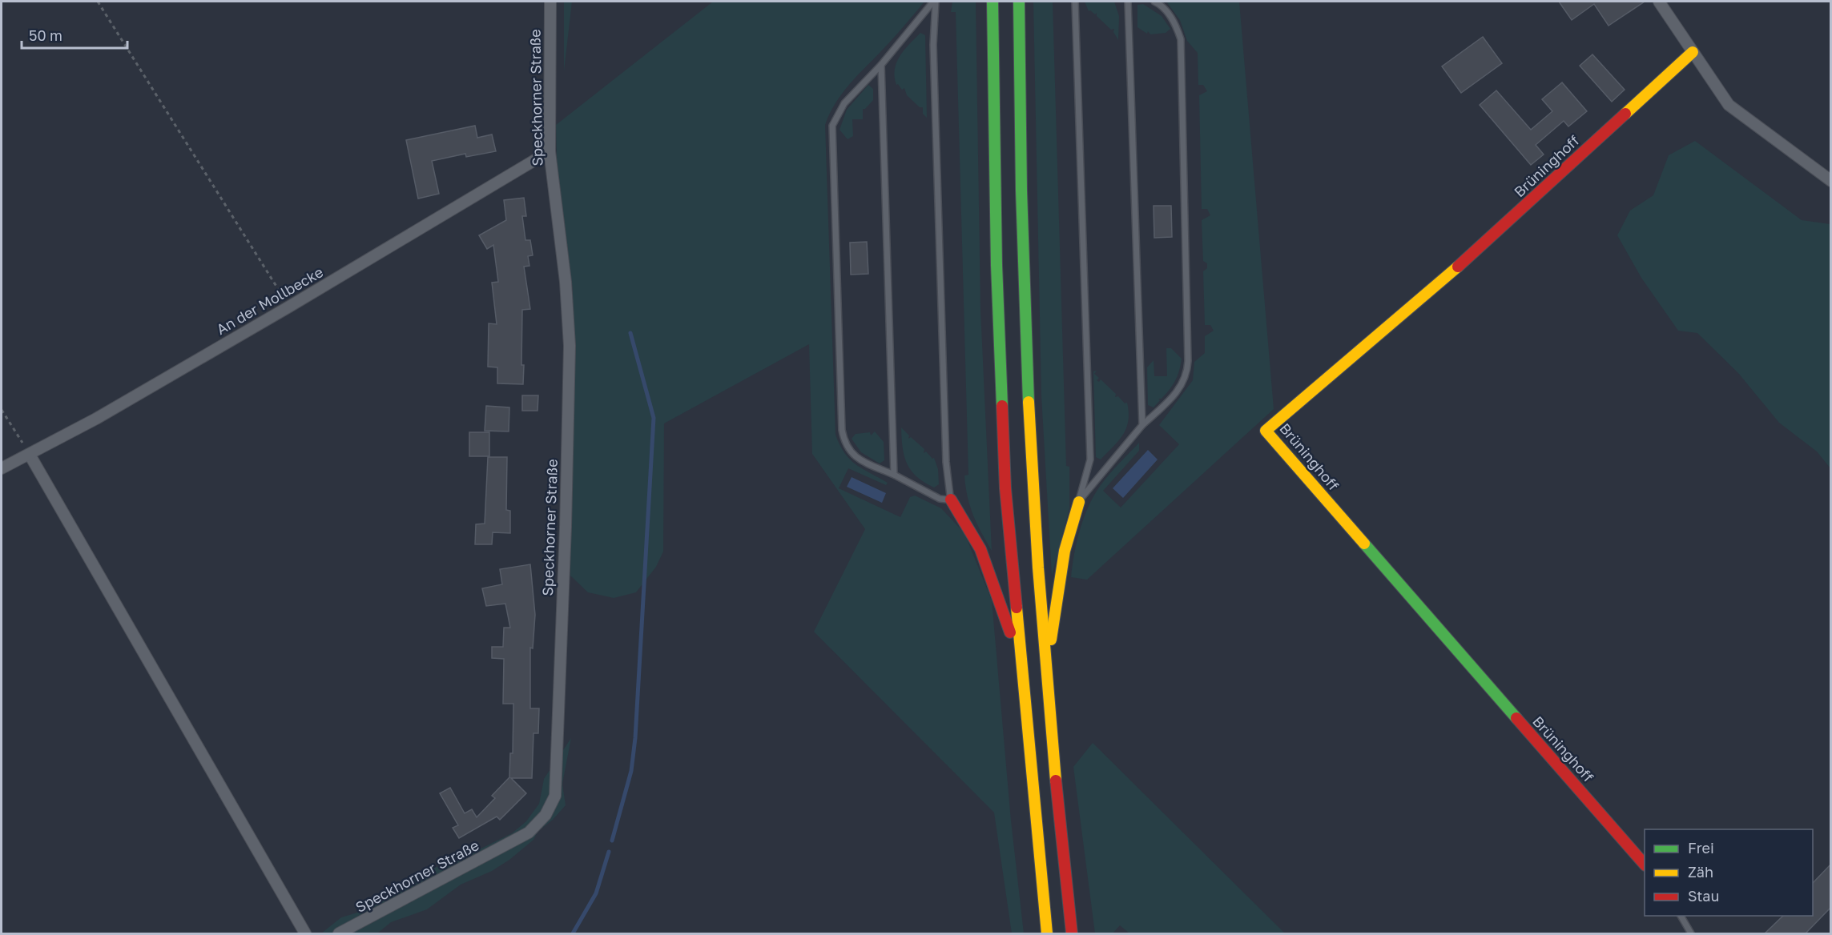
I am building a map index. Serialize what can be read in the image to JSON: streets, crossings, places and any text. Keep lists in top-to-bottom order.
{
  "streets": {
    "main road": ["Brüninghoff"],
    "street": ["Speckhorner Straße", "An der Mollbecke"]
  },
  "crossings": [
    ["Speckhorner Straße", "An der Mollbecke"]
  ],
  "legend": ["Frei", "Zäh", "Stau"],
  "scale_bar": "50 m"
}
